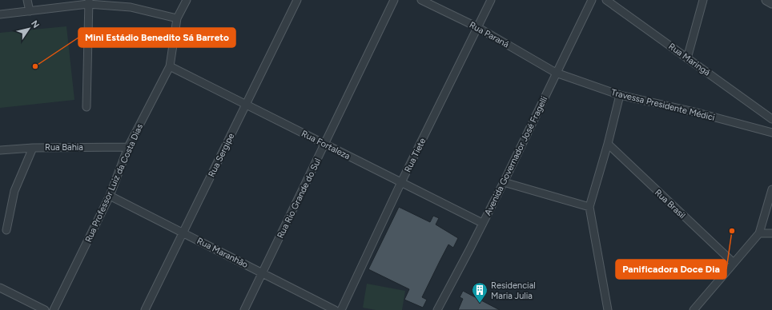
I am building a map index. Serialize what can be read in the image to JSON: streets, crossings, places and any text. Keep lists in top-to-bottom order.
{
  "streets": {
    "street": [
      "Rua Paraná",
      "Rua Maringá",
      "Travessa Presidente Médici",
      "Rua Fortaleza",
      "Rua Bahia",
      "Rua Sergipe",
      "Rua Tiete",
      "Avenida Governador José Fragelli",
      "Rua Professor Luiz da Costa Dias",
      "Rua Rio Grande do Sul",
      "Rua Brasil",
      "Rua Maranhão"
    ]
  },
  "crossings": [
    ["Rua Paraná", "Travessa Presidente Médici"],
    ["Rua Paraná", "Rua Tiete"],
    ["Rua Paraná", "Avenida Governador José Fragelli"],
    ["Travessa Presidente Médici", "Avenida Governador José Fragelli"],
    ["Rua Fortaleza", "Rua Sergipe"],
    ["Rua Fortaleza", "Rua Tiete"],
    ["Rua Fortaleza", "Avenida Governador José Fragelli"],
    ["Rua Fortaleza", "Rua Professor Luiz da Costa Dias"],
    ["Rua Fortaleza", "Rua Rio Grande do Sul"],
    ["Rua Bahia", "Rua Professor Luiz da Costa Dias"],
    ["Rua Sergipe", "Rua Maranhão"],
    ["Rua Professor Luiz da Costa Dias", "Rua Maranhão"],
    ["Rua Rio Grande do Sul", "Rua Maranhão"]
  ],
  "places": {
    "other": ["Mini Estádio Benedito Sá Barreto", "Panificadora Doce Dia"],
    "building": ["Residencial Maria Julia"]
  },
  "north": "top right"
}
